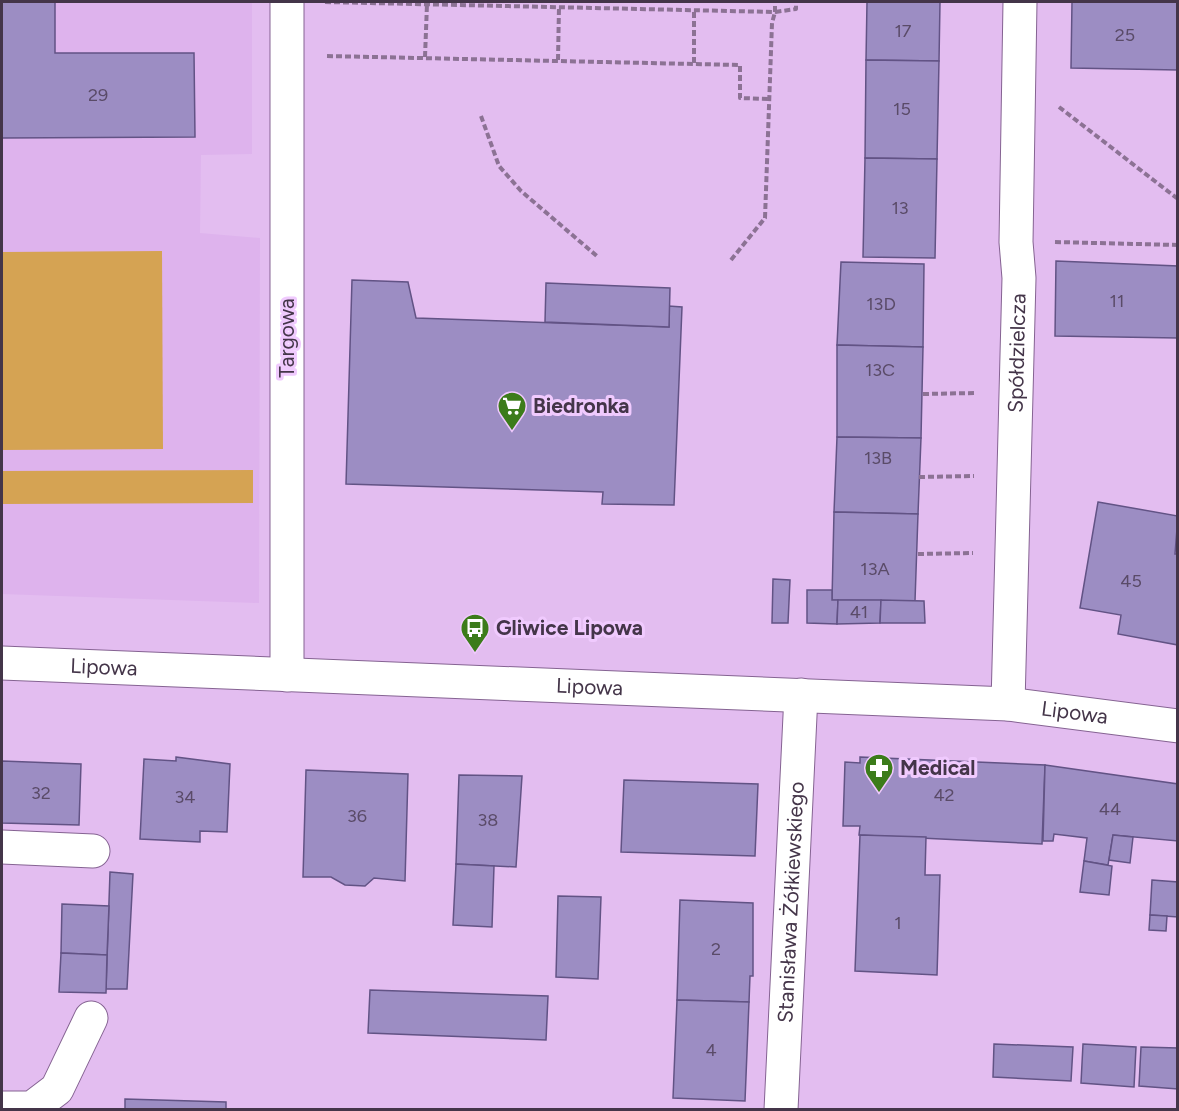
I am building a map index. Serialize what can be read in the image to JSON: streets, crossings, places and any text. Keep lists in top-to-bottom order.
{
  "streets": {
    "street": [
      "Targowa",
      "Spółdzielcza",
      "Lipowa",
      "Stanisława Żółkiewskiego"
    ]
  },
  "crossings": [
    ["Targowa", "Lipowa"],
    ["Spółdzielcza", "Lipowa"],
    ["Lipowa", "Stanisława Żółkiewskiego"]
  ],
  "places": {
    "supermarket": ["Biedronka"],
    "bus stop": ["Gliwice Lipowa"],
    "pharmacy": ["Medical"]
  },
  "house_numbers": [
    "17",
    "25",
    "29",
    "15",
    "13",
    "11",
    "13D",
    "13C",
    "13B",
    "13A",
    "45",
    "41",
    "32",
    "42",
    "34",
    "44",
    "36",
    "38",
    "1",
    "2",
    "4"
  ]
}
